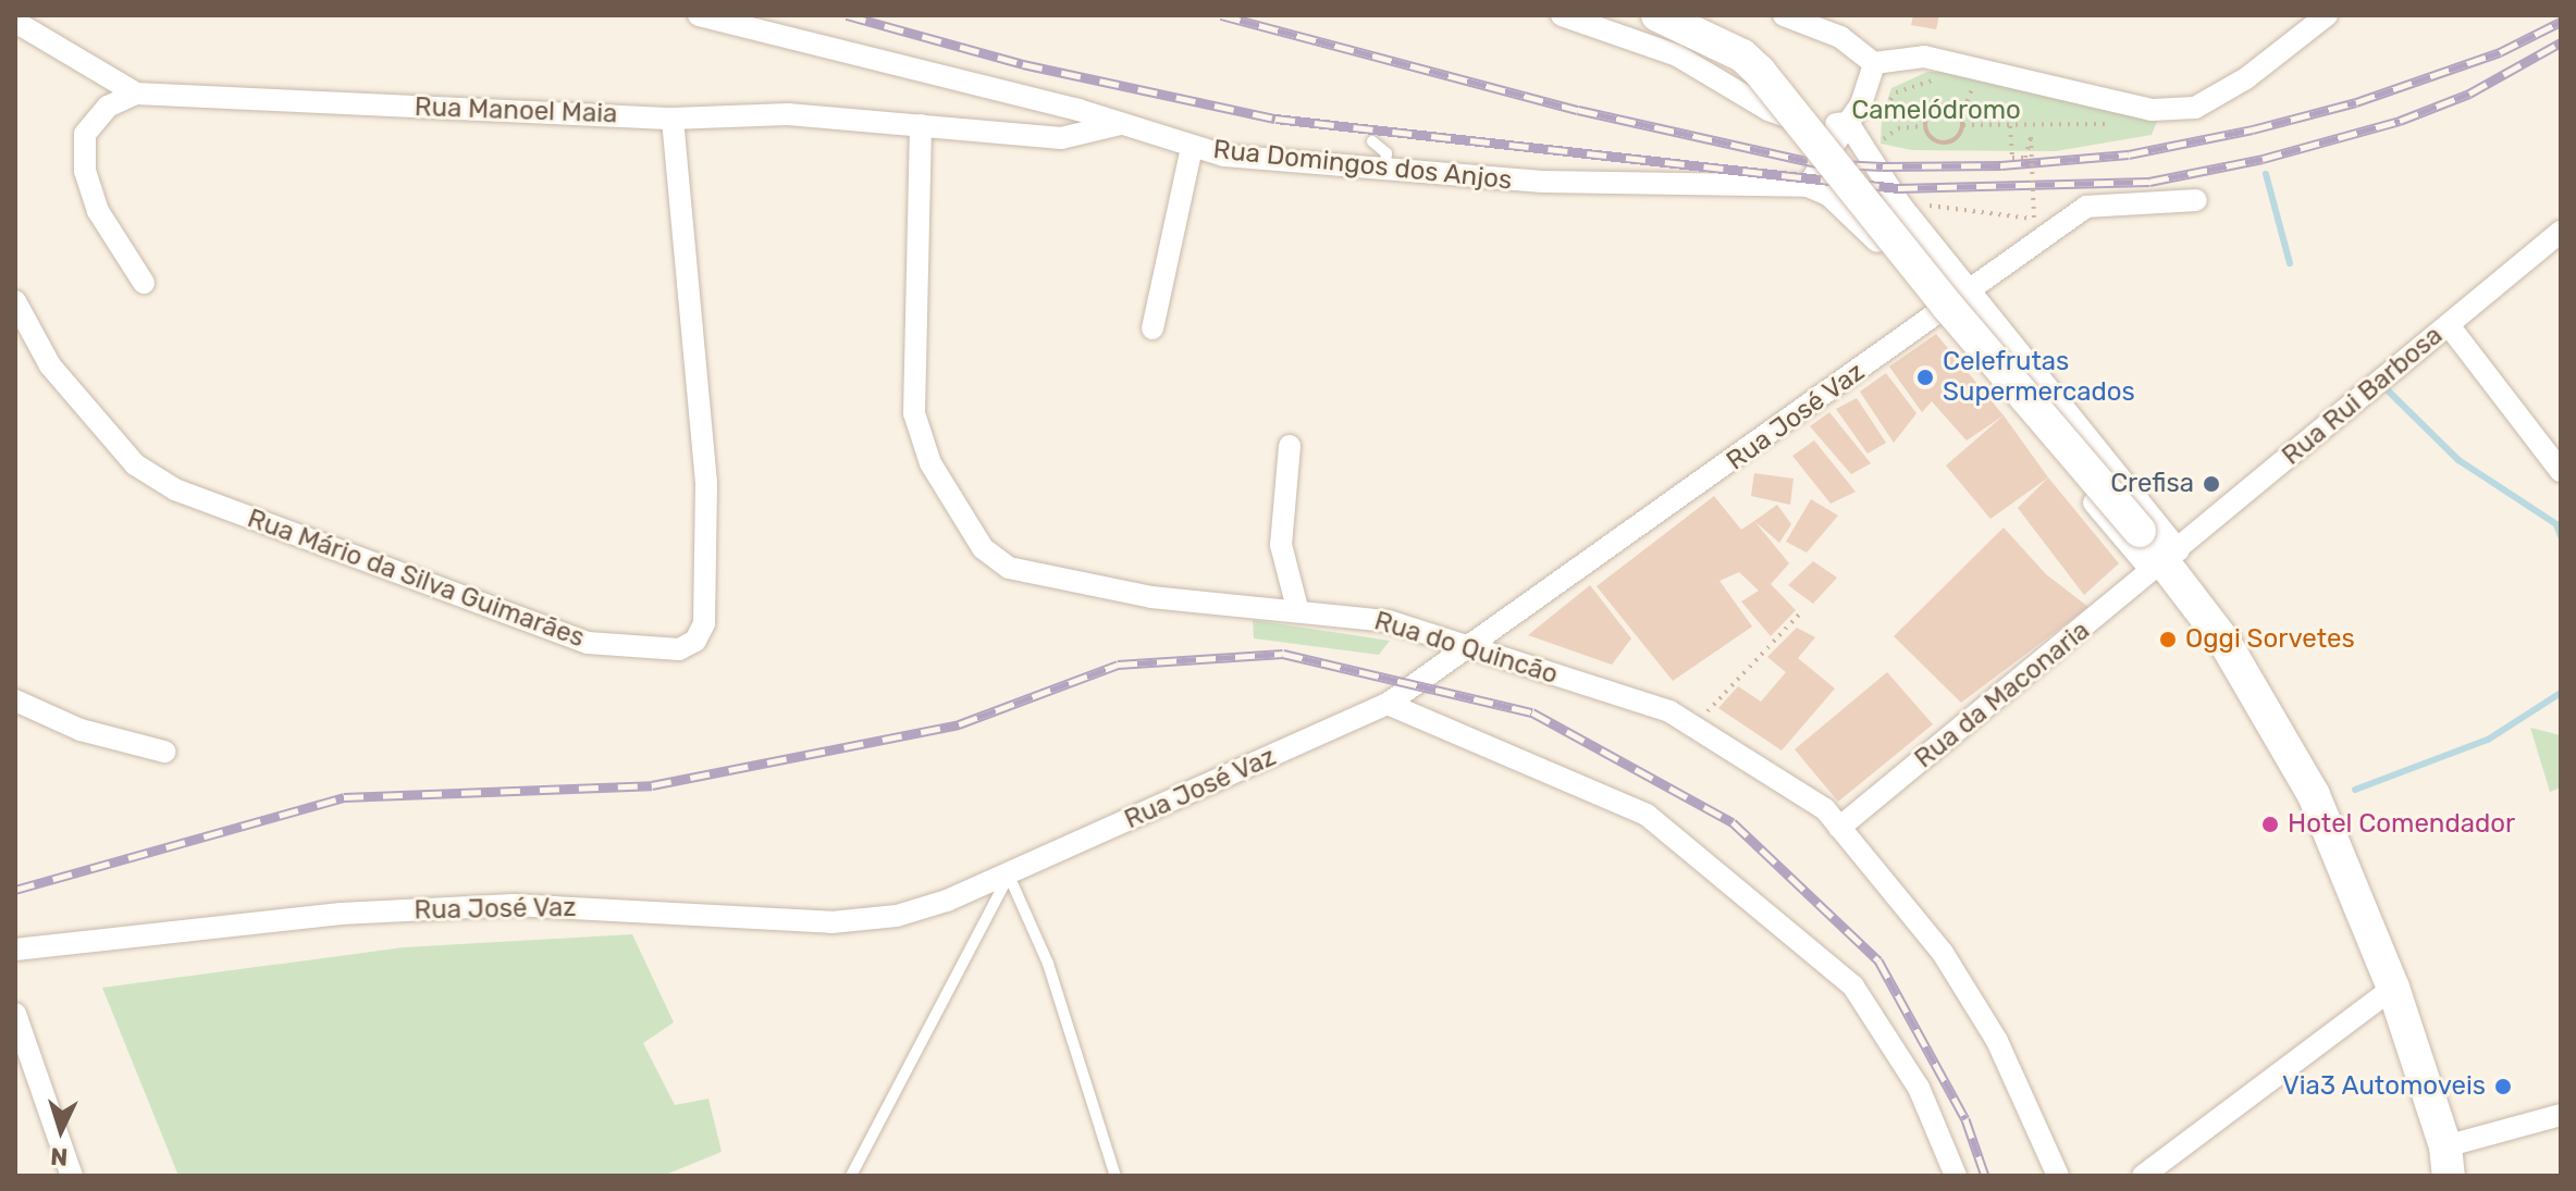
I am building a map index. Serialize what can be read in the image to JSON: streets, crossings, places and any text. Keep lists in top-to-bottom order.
{
  "streets": {
    "street": [
      "Rua Manoel Maia",
      "Rua Domingos dos Anjos",
      "Rua Rui Barbosa",
      "Rua José Vaz",
      "Rua Mário da Silva Guimarães",
      "Rua do Quincão",
      "Rua da Maconaria"
    ]
  },
  "crossings": [
    ["Rua Manoel Maia", "Rua Domingos dos Anjos"],
    ["Rua Manoel Maia", "Rua Mário da Silva Guimarães"],
    ["Rua Manoel Maia", "Rua do Quincão"],
    ["Rua Rui Barbosa", "Rua da Maconaria"],
    ["Rua José Vaz", "Rua do Quincão"],
    ["Rua do Quincão", "Rua da Maconaria"]
  ],
  "parks": ["Camelódromo"],
  "places": [
    "Celefrutas Supermercados",
    "Crefisa",
    "Oggi Sorvetes",
    "Hotel Comendador",
    "Via3 Automoveis"
  ],
  "north": "bottom"
}
